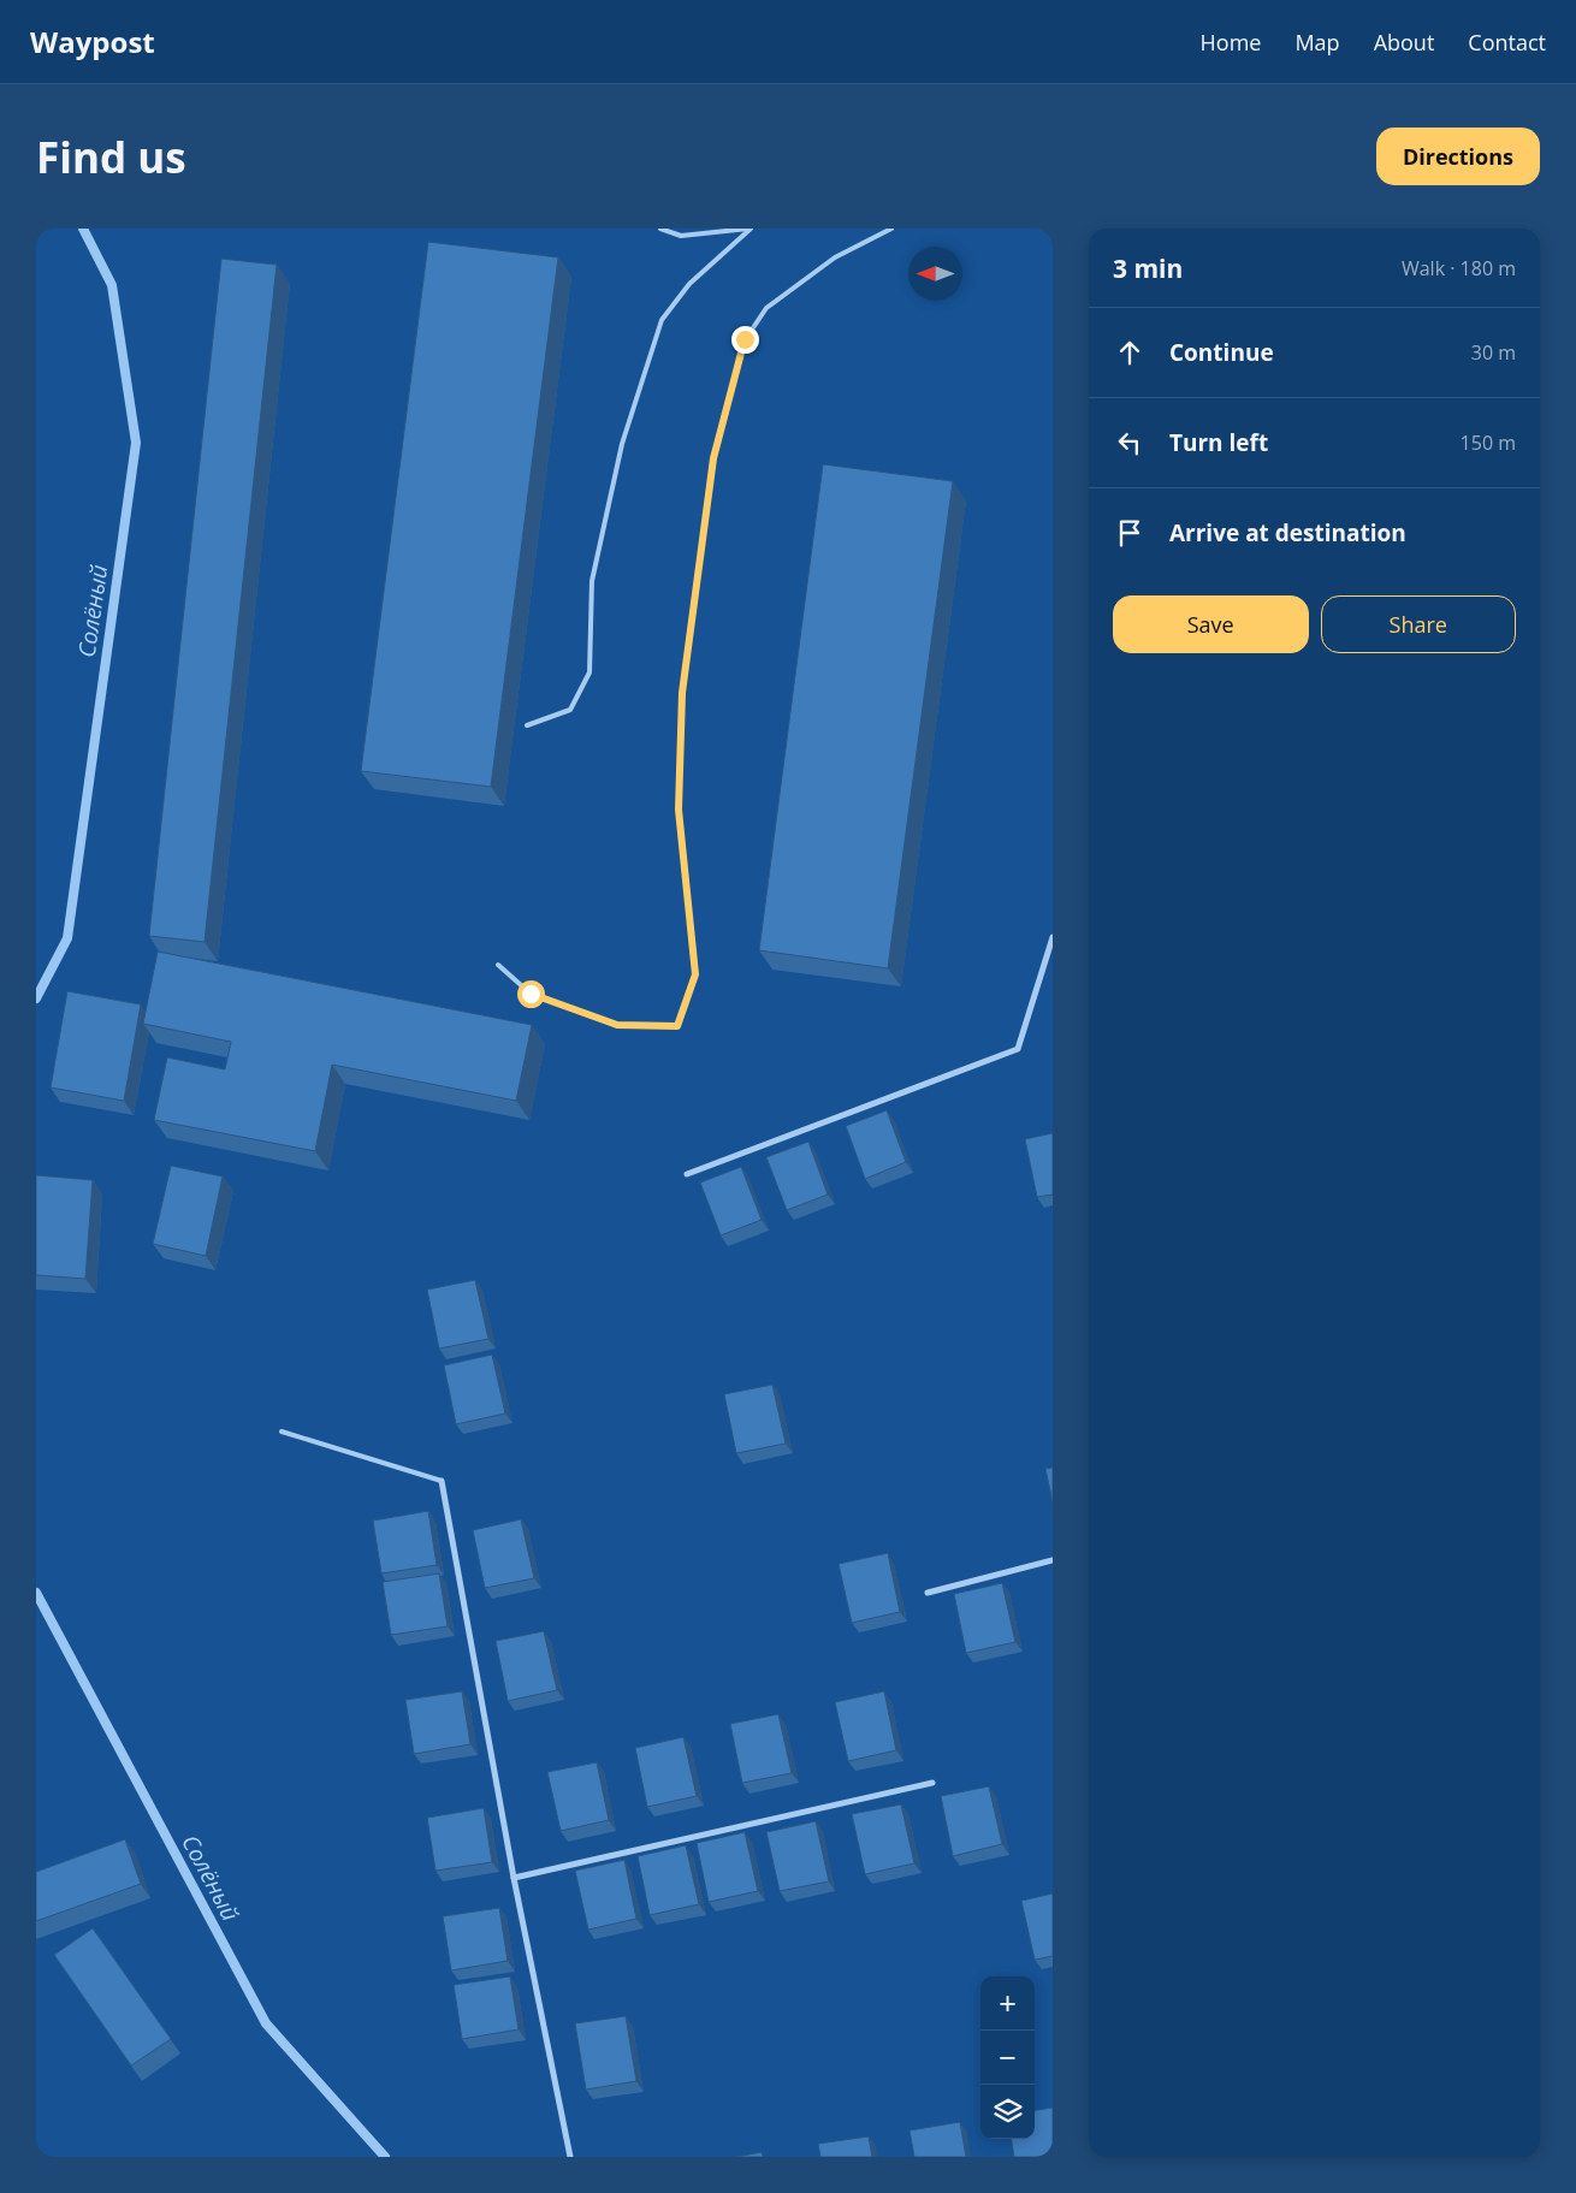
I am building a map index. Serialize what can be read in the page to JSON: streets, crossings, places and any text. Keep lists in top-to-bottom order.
{
  "water": ["Солёный"],
  "north": "left",
  "page": {
    "header": "Waypost",
    "nav": [
      "Home",
      "Map",
      "About",
      "Contact"
    ],
    "buttons": [
      "Directions",
      ["Save", "Share"]
    ],
    "title": "Find us",
    "heading": ["3 min", "Walk · 180 m"],
    "list": [
      ["Continue", "30 m"],
      ["Turn left", "150 m"],
      "Arrive at destination"
    ],
    "map_buttons": ["+", "−"]
  }
}
